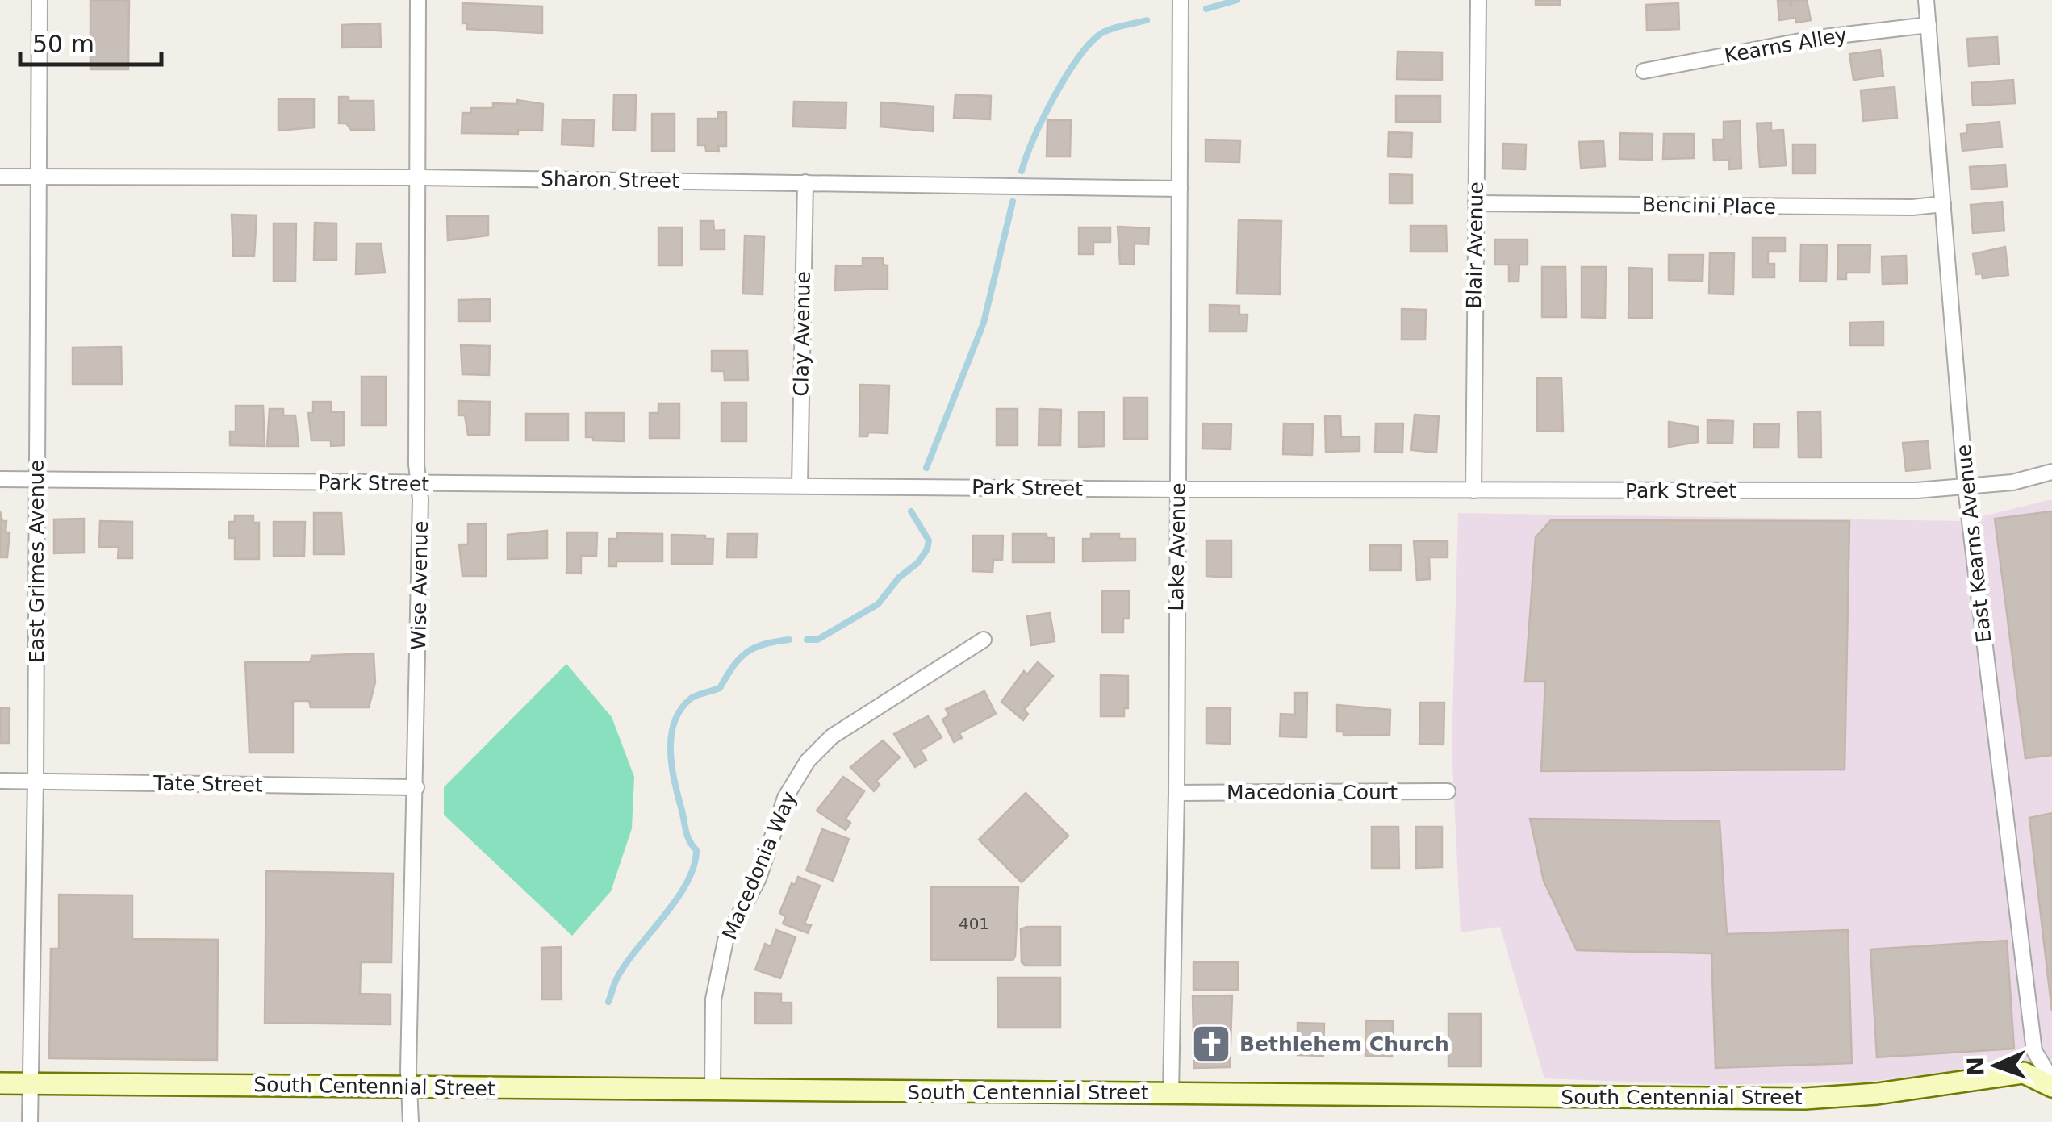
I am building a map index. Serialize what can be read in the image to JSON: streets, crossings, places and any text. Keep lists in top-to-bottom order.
{
  "streets": {
    "street": [
      "Kearns Alley",
      "Sharon Street",
      "Bencini Place",
      "Blair Avenue",
      "Clay Avenue",
      "Park Street",
      "East Kearns Avenue",
      "Lake Avenue",
      "East Grimes Avenue",
      "Wise Avenue",
      "Tate Street",
      "Macedonia Court",
      "Macedonia Way",
      "South Centennial Street"
    ]
  },
  "crossings": [
    ["Kearns Alley", "East Kearns Avenue"],
    ["Sharon Street", "Clay Avenue"],
    ["Sharon Street", "Lake Avenue"],
    ["Sharon Street", "East Grimes Avenue"],
    ["Sharon Street", "Wise Avenue"],
    ["Bencini Place", "Blair Avenue"],
    ["Bencini Place", "East Kearns Avenue"],
    ["Blair Avenue", "Park Street"],
    ["Clay Avenue", "Park Street"],
    ["Park Street", "East Kearns Avenue"],
    ["Park Street", "Lake Avenue"],
    ["Park Street", "East Grimes Avenue"],
    ["Park Street", "Wise Avenue"],
    ["East Kearns Avenue", "South Centennial Street"],
    ["Lake Avenue", "Macedonia Court"],
    ["Lake Avenue", "South Centennial Street"],
    ["East Grimes Avenue", "Tate Street"],
    ["East Grimes Avenue", "South Centennial Street"],
    ["Wise Avenue", "Tate Street"],
    ["Wise Avenue", "South Centennial Street"],
    ["Macedonia Way", "South Centennial Street"]
  ],
  "places": {
    "church": ["Bethlehem Church"]
  },
  "house_numbers": ["401"],
  "scale_bar": "50 m",
  "north": "left"
}
